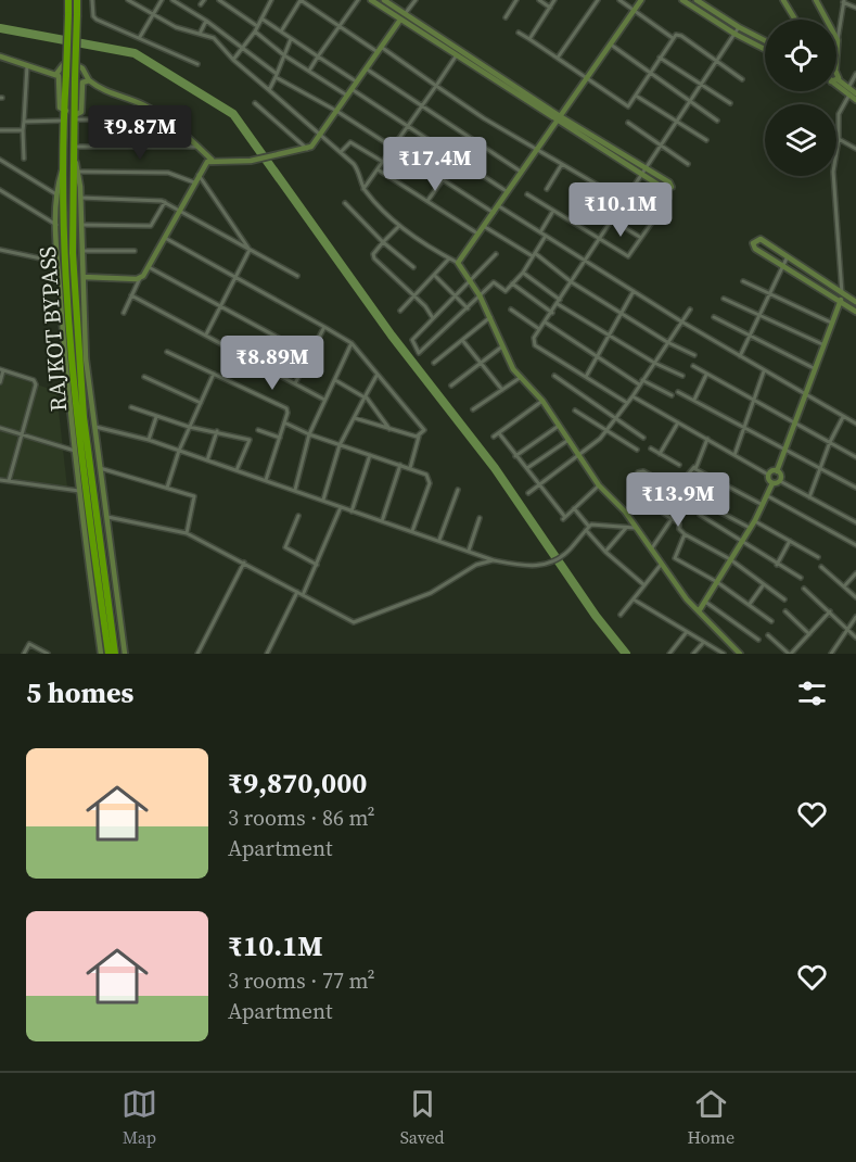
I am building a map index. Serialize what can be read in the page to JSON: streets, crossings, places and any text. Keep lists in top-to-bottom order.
{
  "streets": {
    "highway": ["RAJKOT BYPASS"]
  },
  "page": {
    "price": [
      "₹9.87M",
      "₹17.4M",
      "₹10.1M",
      "₹8.89M",
      "₹13.9M"
    ],
    "heading": "5 homes",
    "list": [
      {
        "name": "₹9,870,000",
        "note": "3 rooms · 86 m² · Apartment"
      },
      {
        "name": "₹10.1M",
        "note": "3 rooms · 77 m² · Apartment"
      }
    ],
    "tabs": ["Map", "Saved", "Home"]
  }
}
